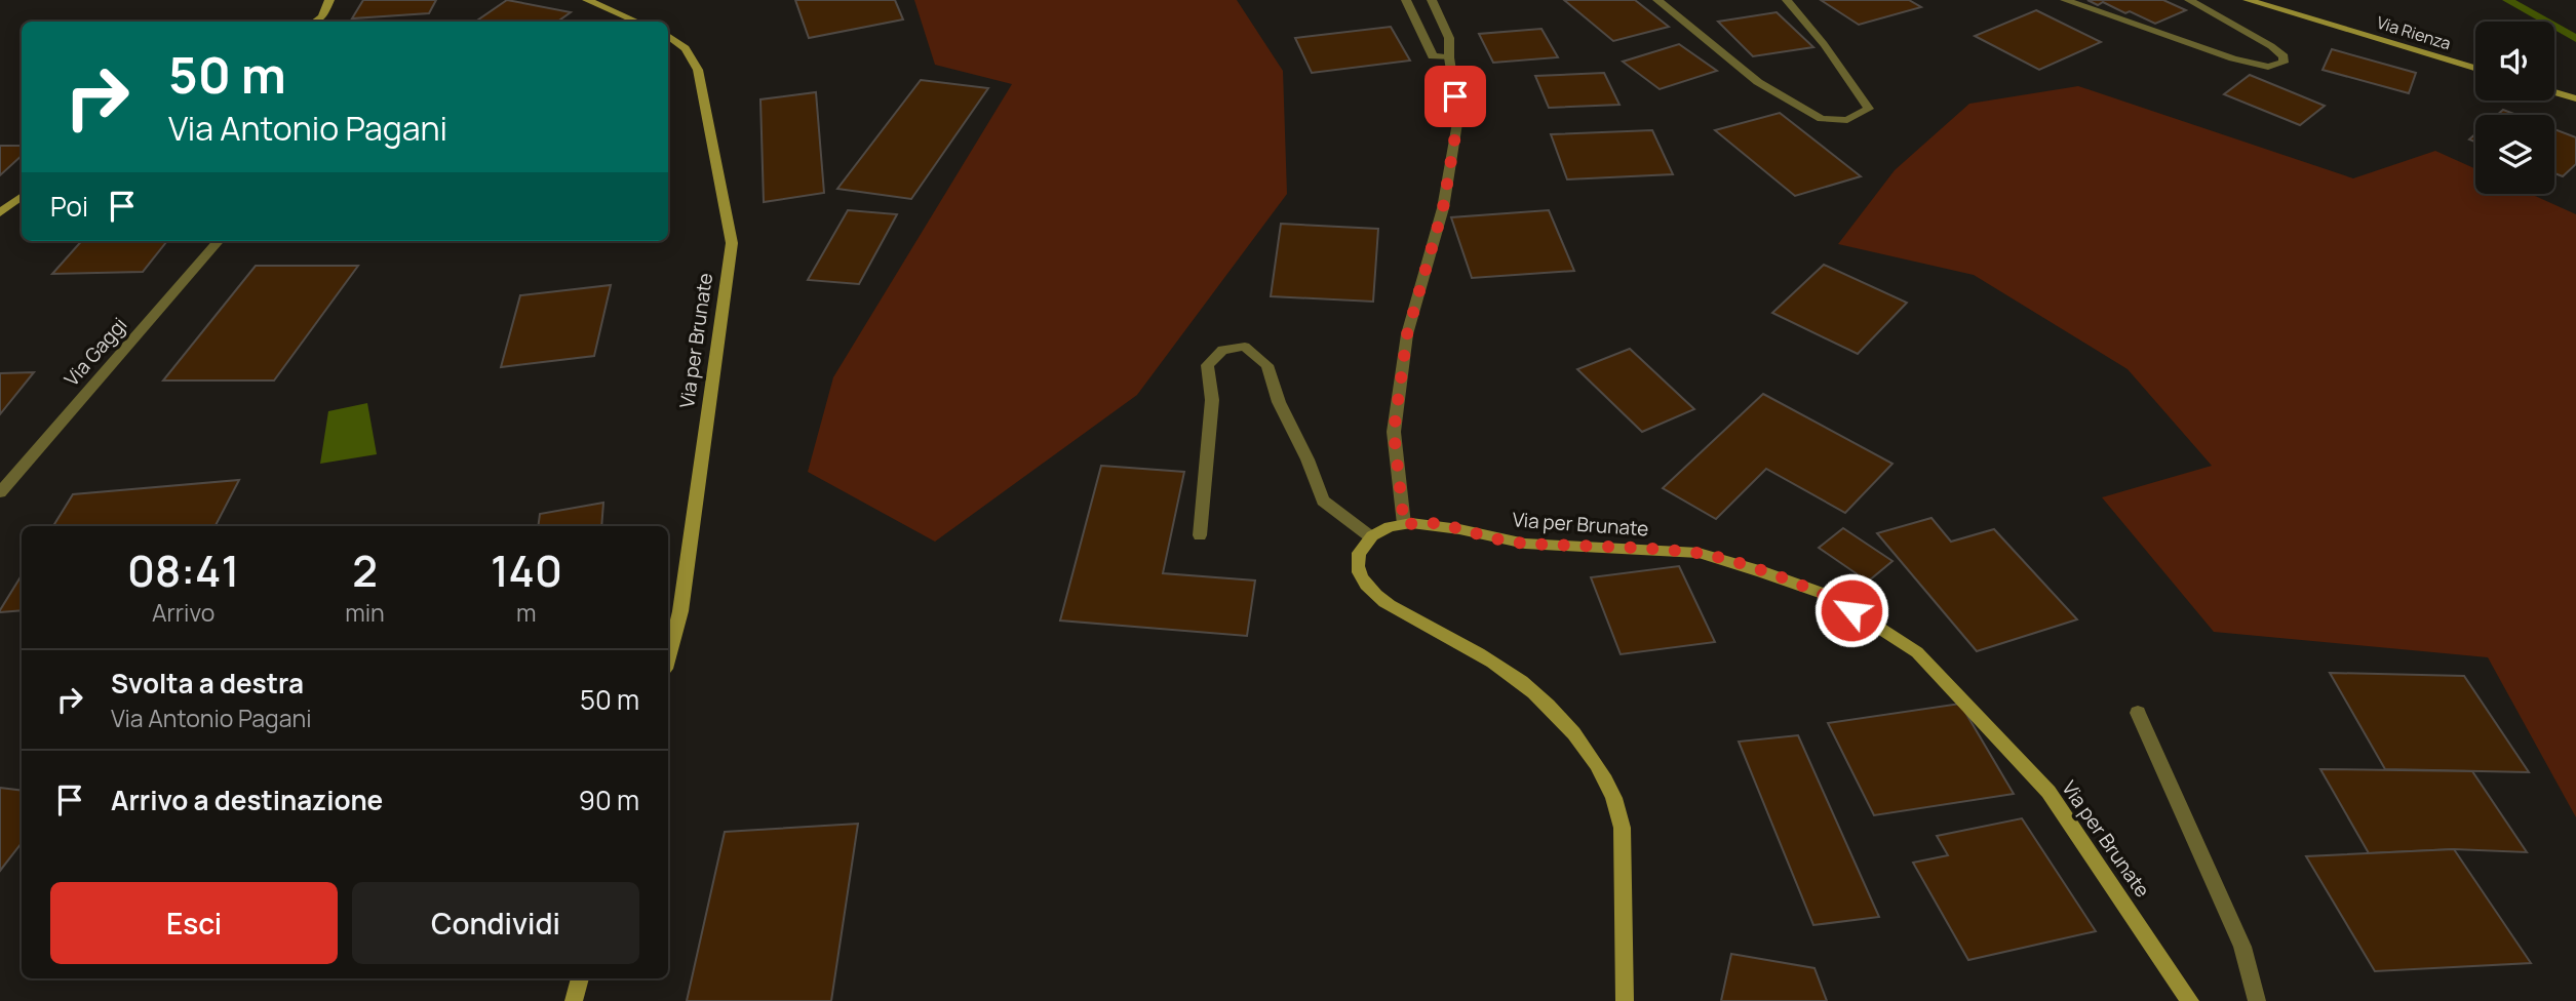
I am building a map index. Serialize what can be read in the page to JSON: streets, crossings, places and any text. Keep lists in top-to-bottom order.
{
  "streets": {
    "street": ["Via Rienza", "Via per Brunate", "Via Gaggi"]
  },
  "page": {
    "turn": ["50 m", "Via Antonio Pagani"],
    "then": "Poi",
    "eta": [
      "08:41",
      "Arrivo",
      "2",
      "min",
      "140",
      "m"
    ],
    "list": [
      {
        "name": "Svolta a destra",
        "note": "Via Antonio Pagani",
        "value": "50 m"
      },
      {
        "name": "Arrivo a destinazione",
        "value": "90 m"
      }
    ],
    "buttons": ["Esci", "Condividi"]
  }
}
